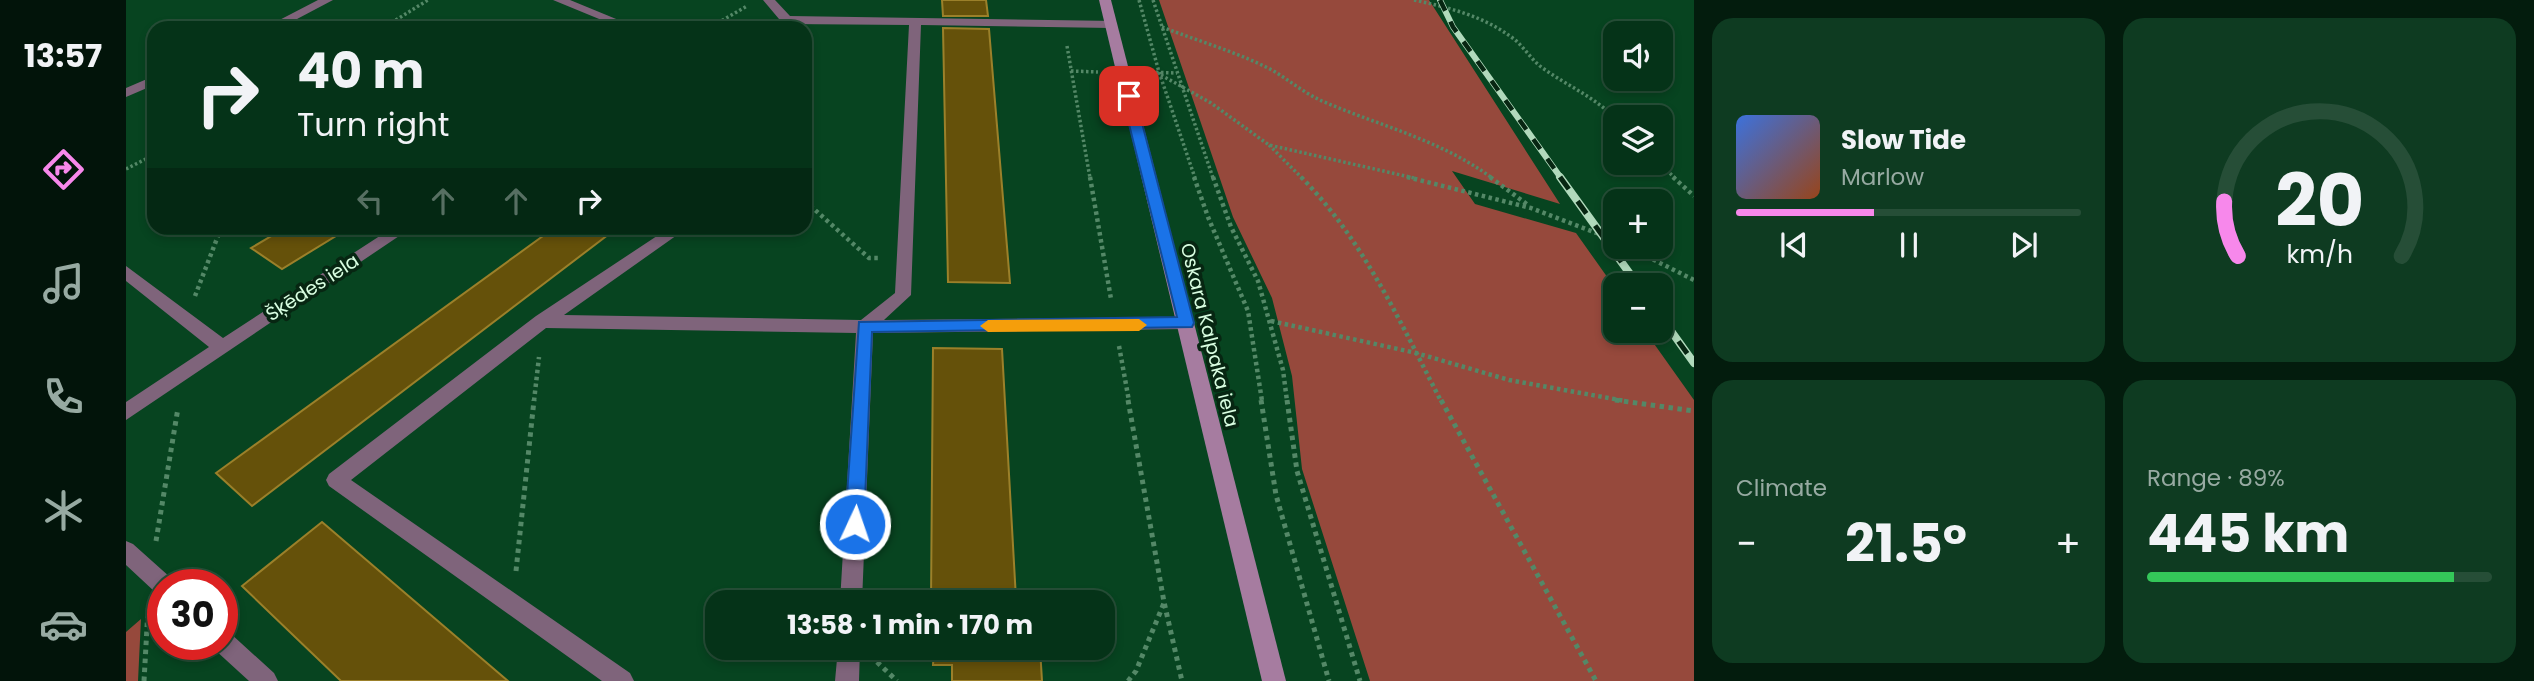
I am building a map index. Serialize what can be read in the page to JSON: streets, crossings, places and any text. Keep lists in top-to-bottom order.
{
  "streets": {
    "main road": ["Oskara Kalpaka iela"],
    "street": ["Šķēdes iela"]
  },
  "page": {
    "tabs": "13:57",
    "map_buttons": ["+", "−"],
    "turn": ["40 m", "Turn right"],
    "song": ["Slow Tide", "Marlow"],
    "tile": [
      "Climate",
      ["Range · 89%", "445 km"]
    ],
    "heat": ["−", "21.5°", "+"],
    "limit": "30",
    "trip": "13:58 · 1 min · 170 m",
    "gauge": ["20", "km/h"]
  }
}
